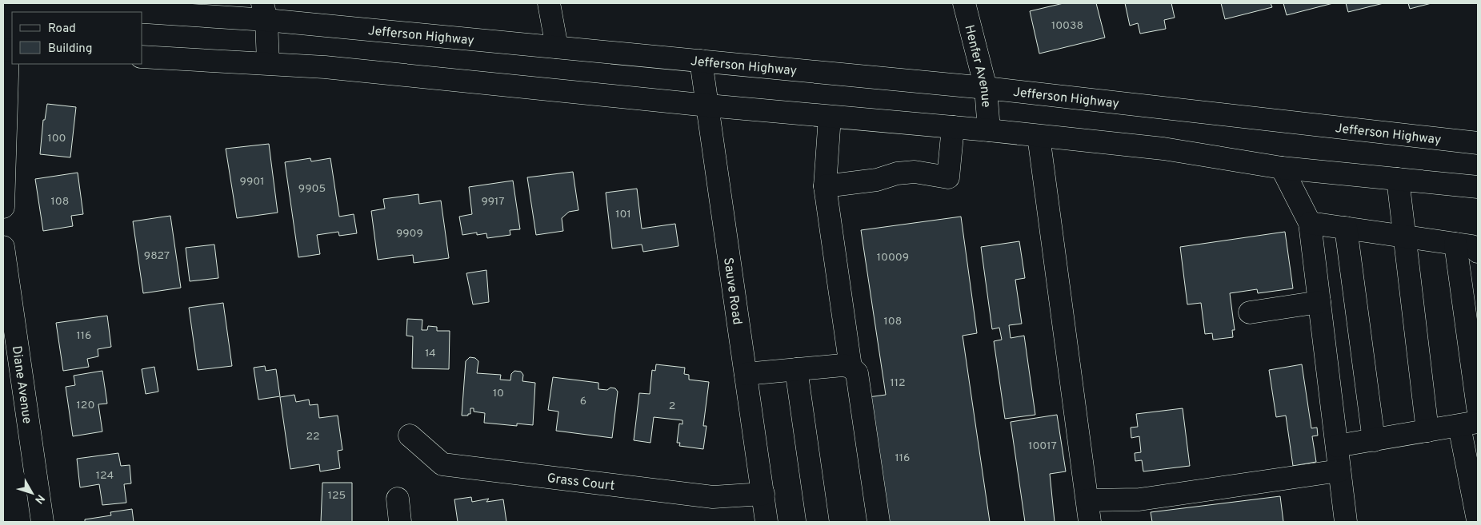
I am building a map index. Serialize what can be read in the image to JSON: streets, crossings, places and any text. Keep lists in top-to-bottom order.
{
  "streets": {
    "main road": [
      "Jefferson Highway",
      "Henfer Avenue",
      "Sauve Road",
      "Diane Avenue",
      "Grass Court"
    ]
  },
  "crossings": [
    ["Jefferson Highway", "Henfer Avenue"],
    ["Jefferson Highway", "Sauve Road"],
    ["Sauve Road", "Grass Court"]
  ],
  "house_numbers": [
    "10038",
    "100",
    "9901",
    "9905",
    "108",
    "9917",
    "101",
    "9909",
    "9827",
    "10009",
    "108",
    "116",
    "14",
    "112",
    "10",
    "6",
    "120",
    "2",
    "22",
    "10017",
    "116",
    "124",
    "125"
  ],
  "legend": ["Road", "Building"],
  "north": "bottom right"
}
